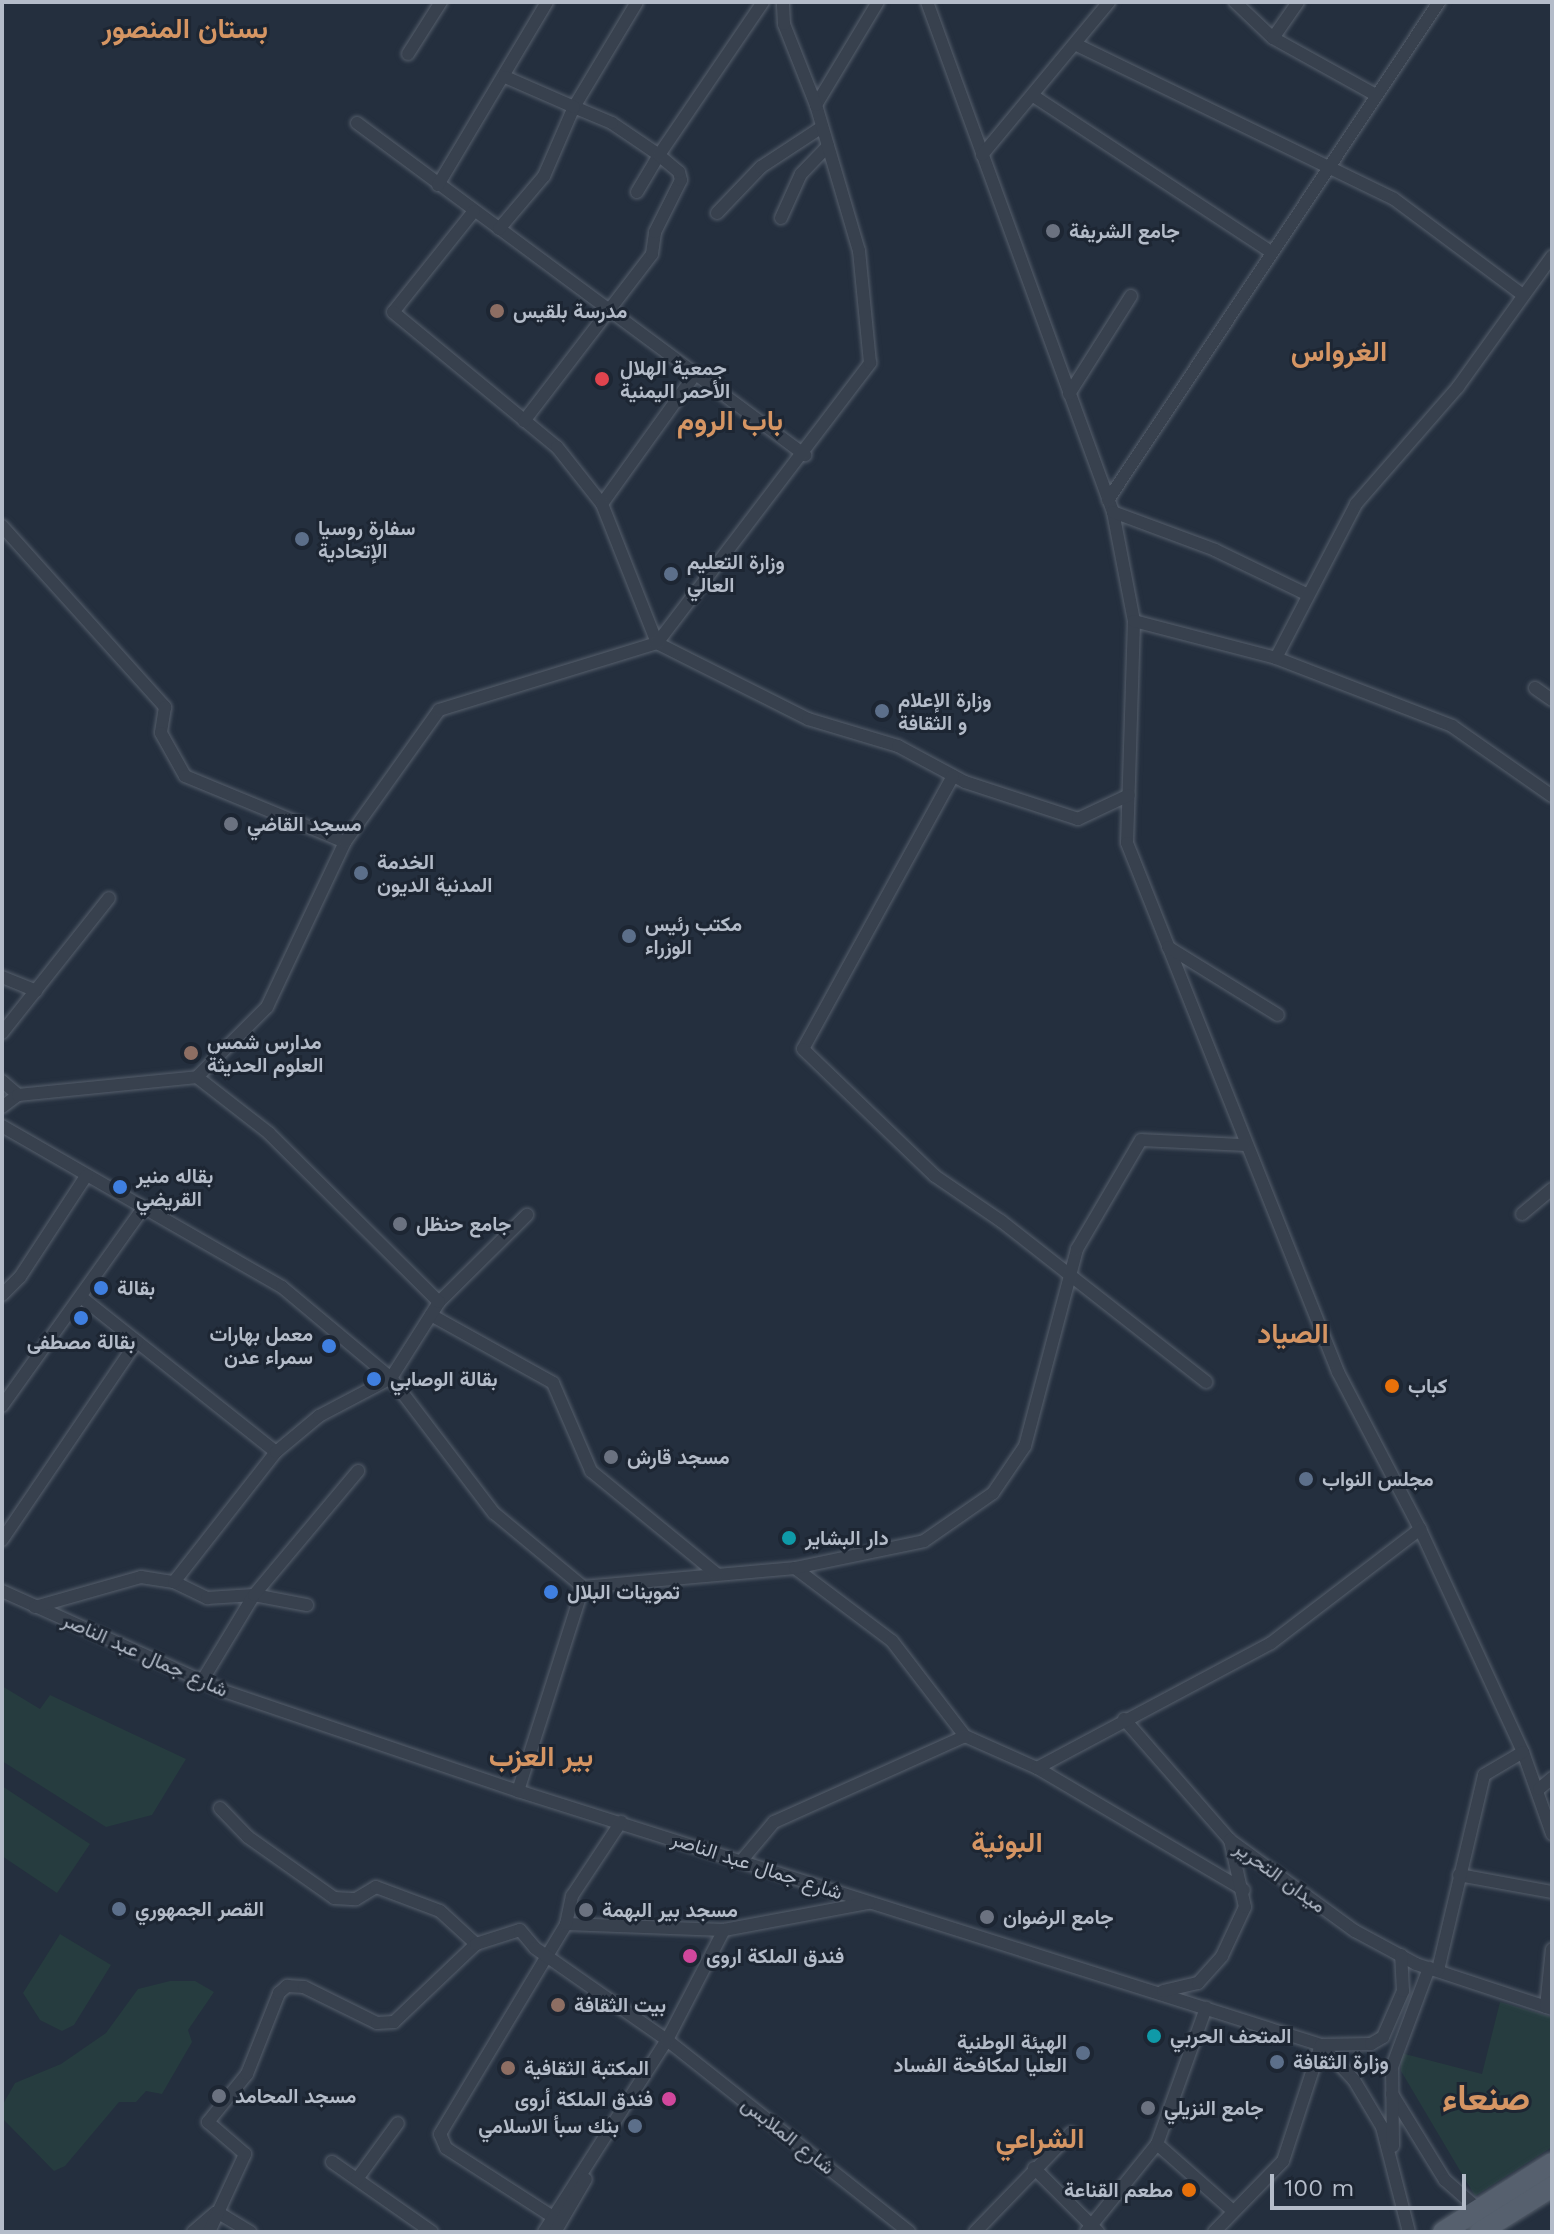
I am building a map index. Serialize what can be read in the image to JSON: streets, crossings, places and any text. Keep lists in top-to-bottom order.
{
  "streets": {
    "street": ["شارع جمال عبد الناصر", "ميدان التحرير", "شارع الملابس"]
  },
  "districts": [
    "بستان المنصور",
    "الغرواس",
    "باب الروم",
    "الصياد",
    "بير العزب",
    "البونية",
    "صنعاء",
    "الشراعي"
  ],
  "places": [
    "جامع الشريفة",
    "مدرسة بلقيس",
    "جمعية الهلال الأحمر اليمنية",
    "سفارة روسيا الإتحادية",
    "وزارة التعليم العالي",
    "وزارة الإعلام و الثقافة",
    "مسجد القاضي",
    "الخدمة المدنية الديون",
    "مكتب رئيس الوزراء",
    "مدارس شمس العلوم الحديثة",
    "بقاله منير القريضي",
    "جامع حنظل",
    "بقالة",
    "بقالة مصطفى",
    "معمل بهارات سمراء عدن",
    "بقالة الوصابي",
    "كباب",
    "مسجد قارش",
    "مجلس النواب",
    "دار البشاير",
    "تموينات البلال",
    "القصر الجمهوري",
    "مسجد بير البهمة",
    "جامع الرضوان",
    "فندق الملكة اروى",
    "بيت الثقافة",
    "المتحف الحربي",
    "الهيئة الوطنية العليا لمكافحة الفساد",
    "وزارة الثقافة",
    "المكتبة الثقافية",
    "مسجد المحامد",
    "فندق الملكة أروى",
    "جامع النزيلي",
    "بنك سبأ الاسلامي",
    "مطعم القناعة"
  ],
  "scale_bar": "100 m"
}
